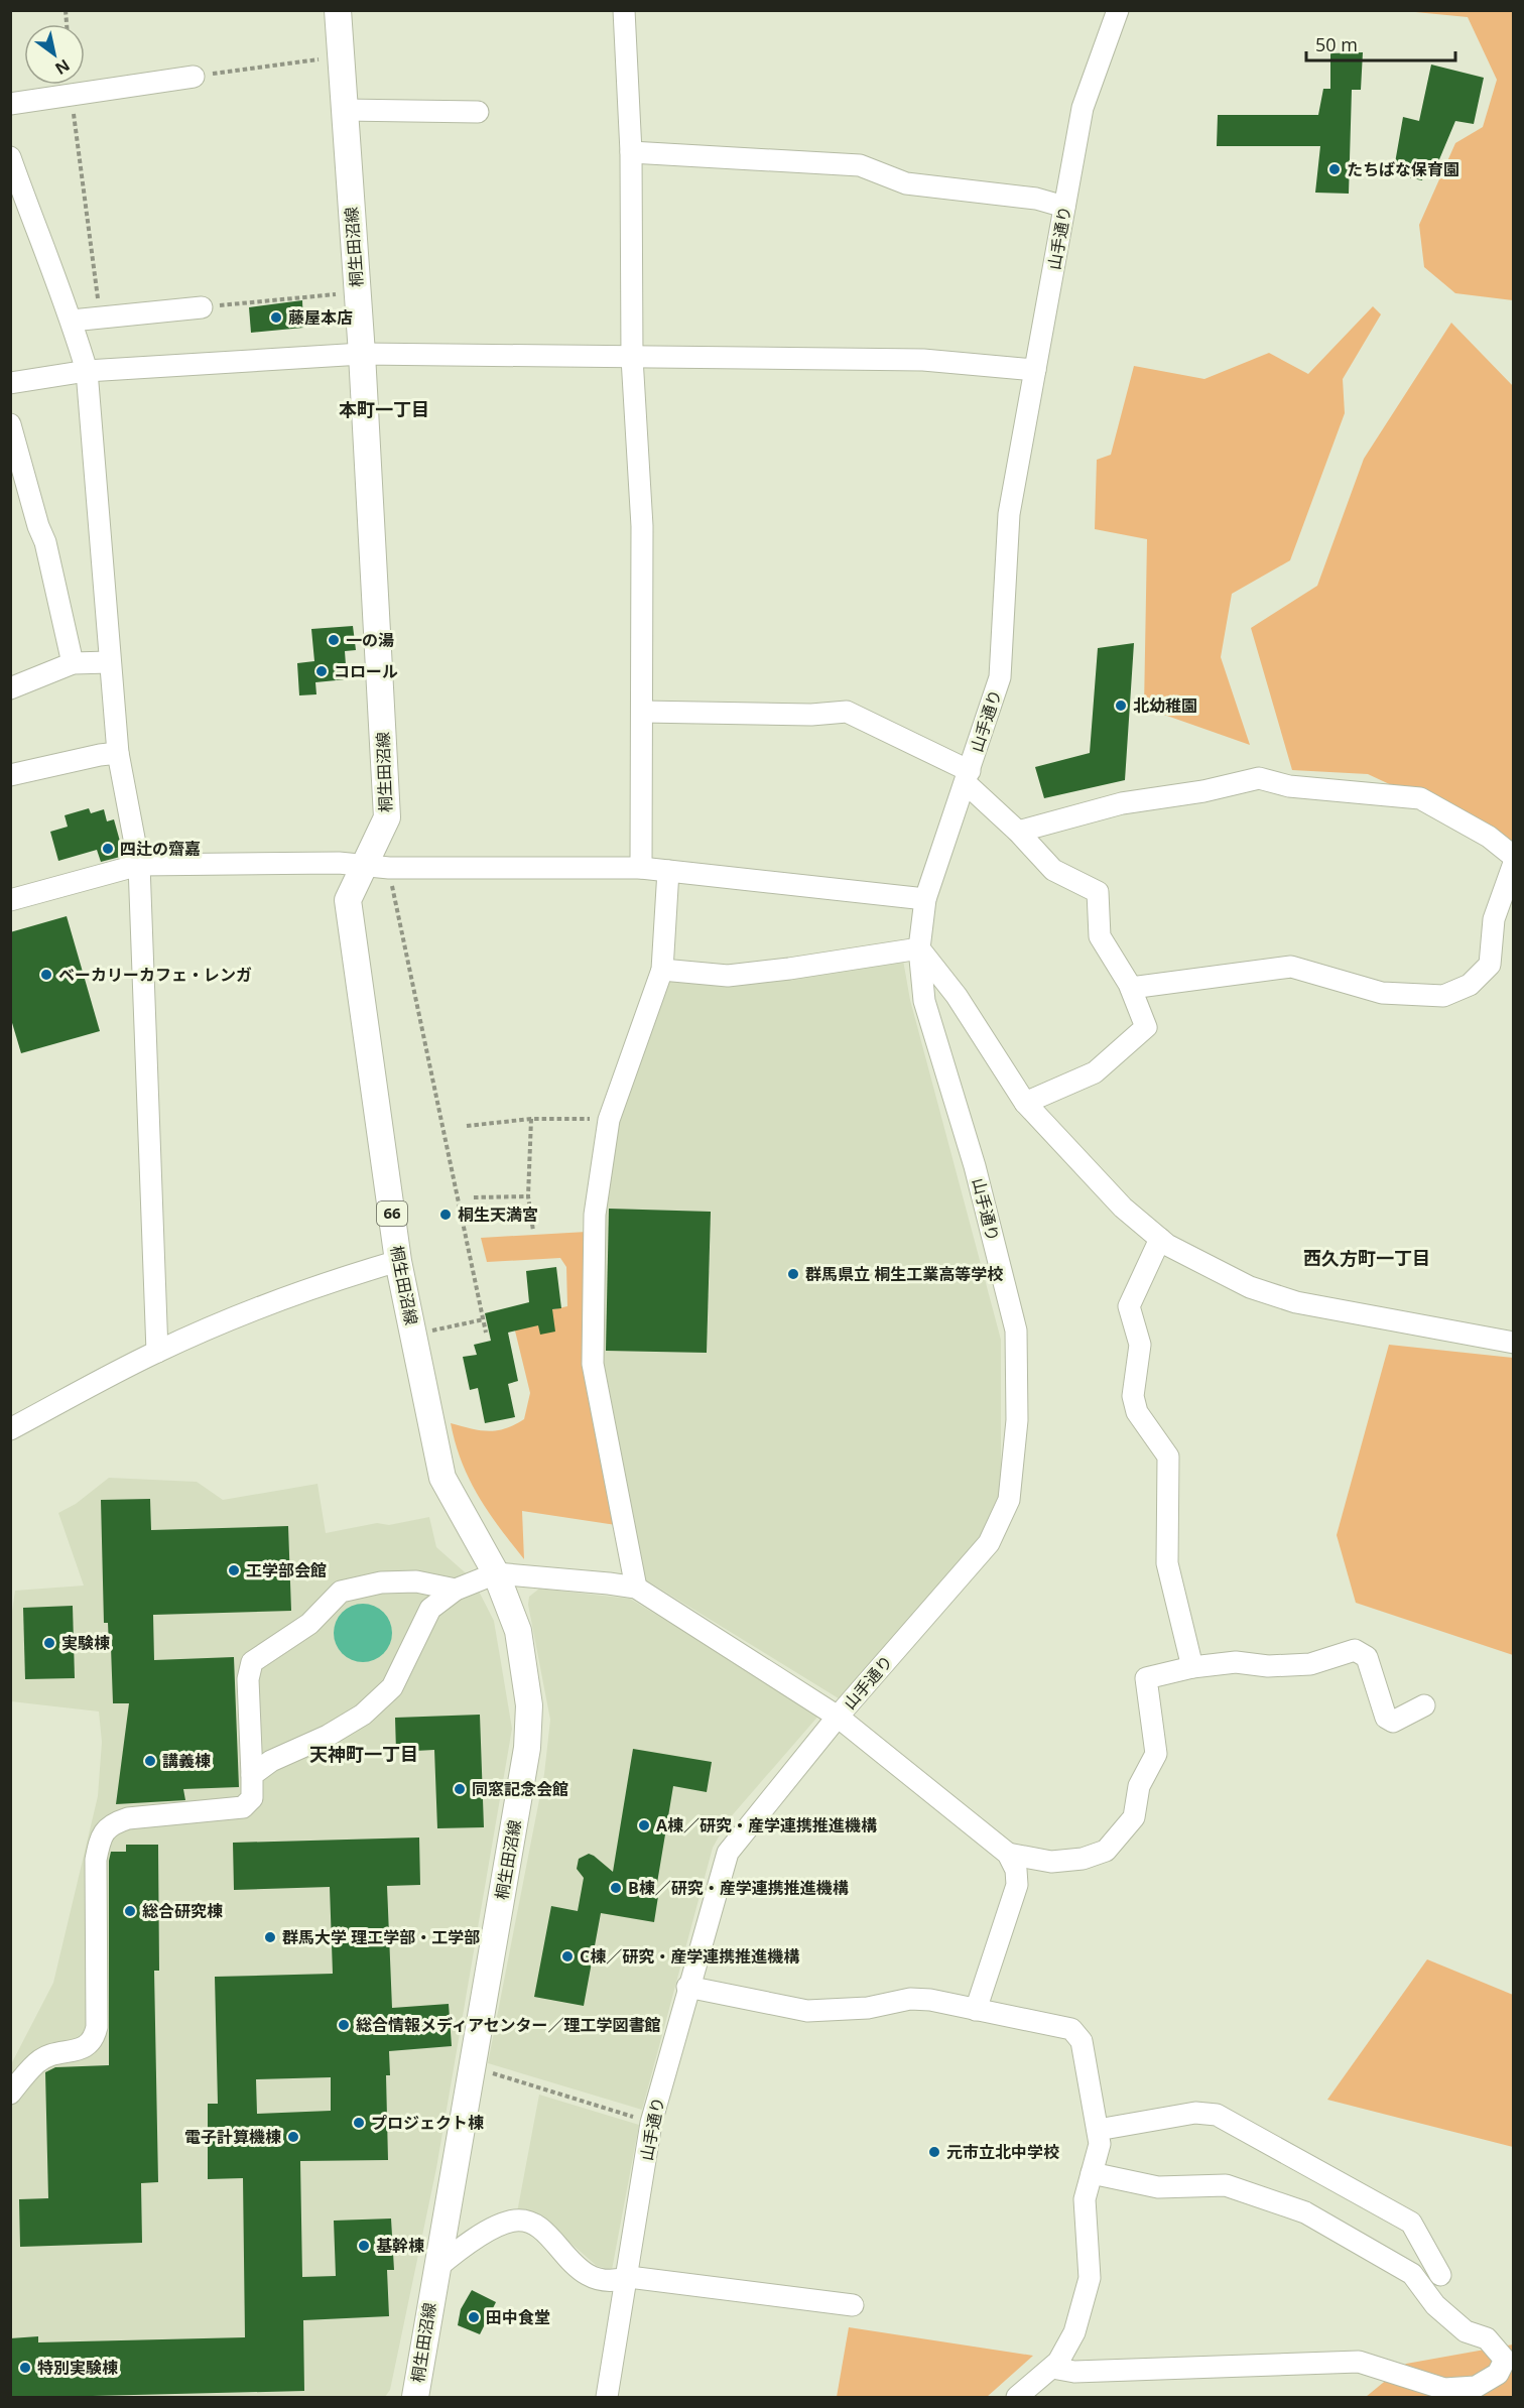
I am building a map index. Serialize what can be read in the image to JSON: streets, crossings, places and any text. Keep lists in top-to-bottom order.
{
  "streets": {
    "main road": ["桐生田沼線", "66"],
    "street": ["山手通り"]
  },
  "districts": ["本町一丁目", "西久方町一丁目", "天神町一丁目"],
  "places": [
    "たちばな保育園",
    "藤屋本店",
    "一の湯",
    "コロール",
    "北幼稚園",
    "四辻の齋嘉",
    "ベーカリーカフェ・レンガ",
    "桐生天満宮",
    "群馬県立 桐生工業高等学校",
    "工学部会館",
    "実験棟",
    "講義棟",
    "同窓記念会館",
    "A棟／研究・産学連携推進機構",
    "B棟／研究・産学連携推進機構",
    "総合研究棟",
    "群馬大学 理工学部・工学部",
    "C棟／研究・産学連携推進機構",
    "総合情報メディアセンター／理工学図書館",
    "プロジェクト棟",
    "電子計算機棟",
    "元市立北中学校",
    "基幹棟",
    "田中食堂",
    "特別実験棟"
  ],
  "scale_bar": "50 m",
  "north": "bottom right"
}
